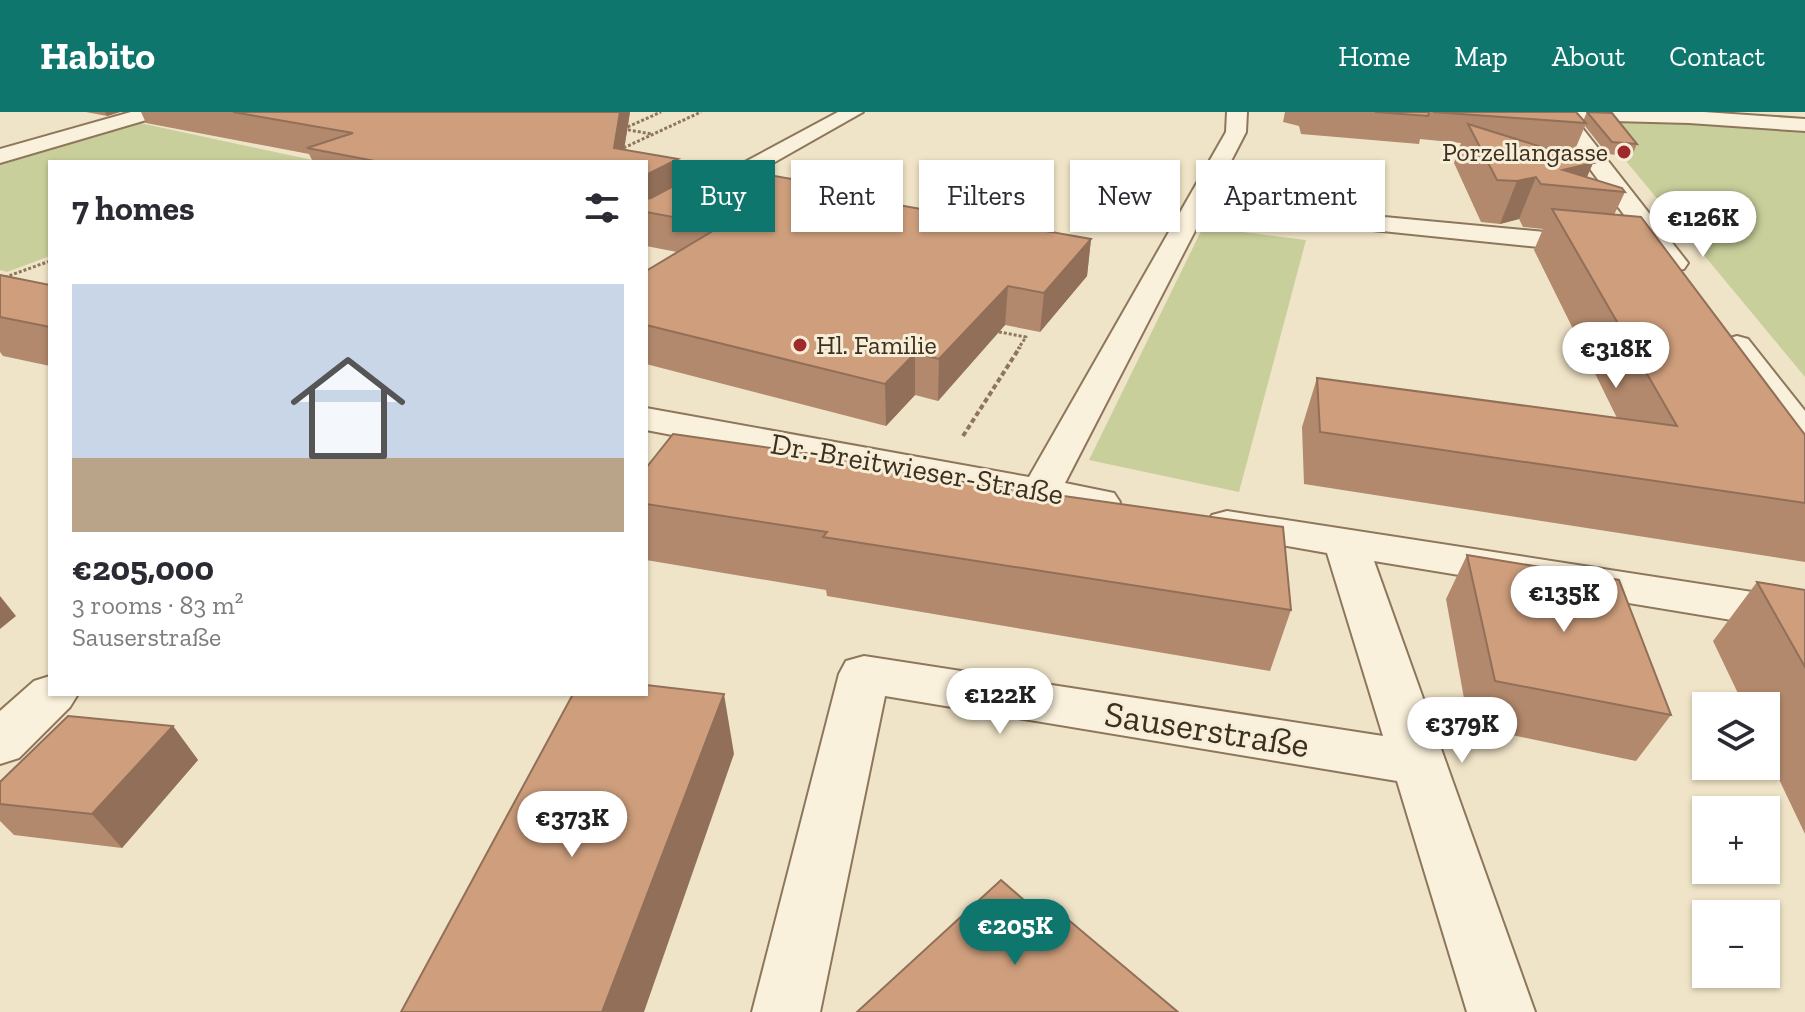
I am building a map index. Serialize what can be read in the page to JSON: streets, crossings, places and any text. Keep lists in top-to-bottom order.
{
  "streets": {
    "street": ["Dr.-Breitwieser-Straße", "Sauserstraße"]
  },
  "places": ["Porzellangasse", "Hl. Familie"],
  "page": {
    "header": "Habito",
    "nav": [
      "Home",
      "Map",
      "About",
      "Contact"
    ],
    "chip": [
      "Buy",
      "Rent",
      "Filters",
      "New",
      "Apartment"
    ],
    "heading": "7 homes",
    "price": [
      "€126K",
      "€318K",
      "€135K",
      "€122K",
      "€379K",
      "€373K",
      "€205K"
    ],
    "list": [
      {
        "name": "€205,000",
        "note": "3 rooms · 83 m² · Sauserstraße"
      }
    ],
    "map_buttons": ["+", "−"]
  }
}
